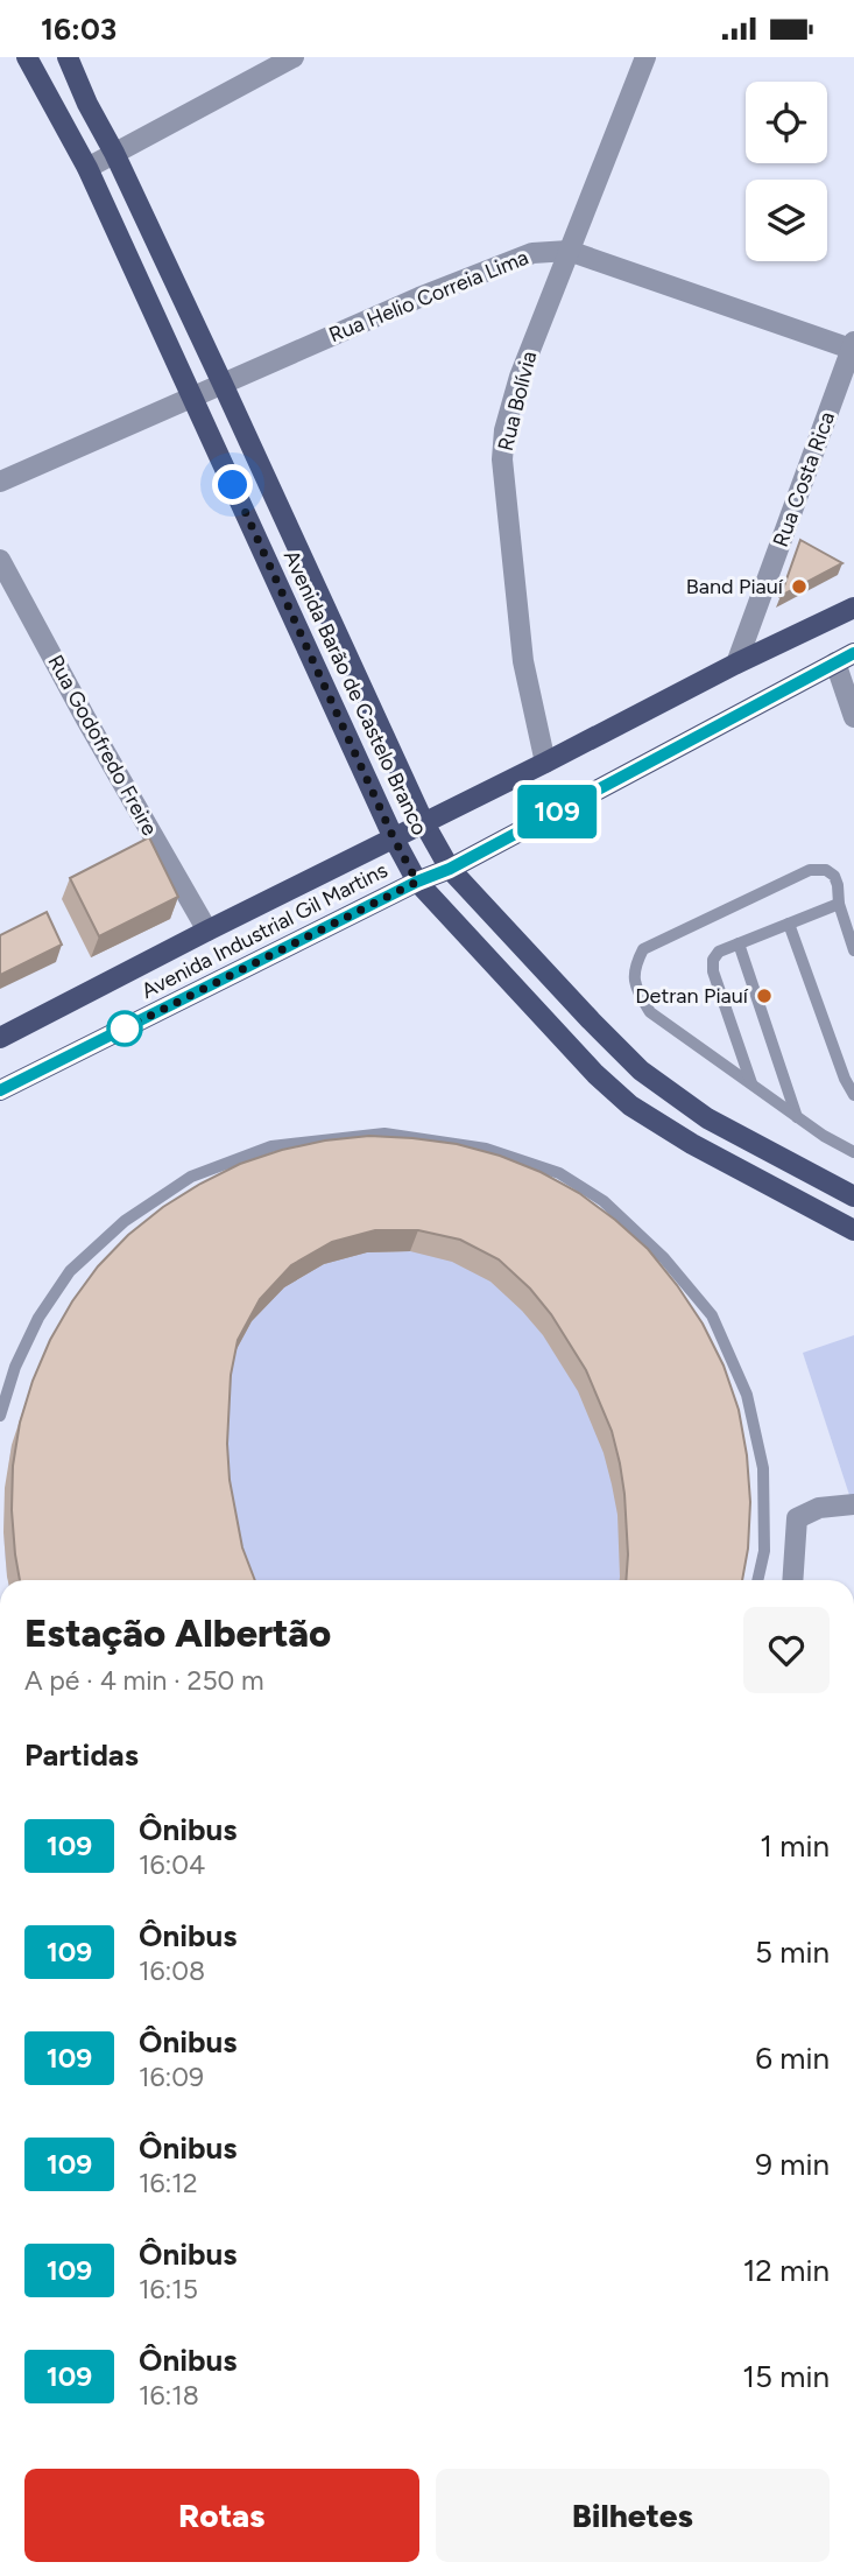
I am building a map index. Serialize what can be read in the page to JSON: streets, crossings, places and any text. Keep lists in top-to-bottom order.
{
  "streets": {
    "main road": ["Avenida Barão de Castelo Branco", "Avenida Industrial Gil Martins"],
    "street": [
      "Rua Helio Correia Lima",
      "Rua Bolívia",
      "Rua Costa Rica",
      "Rua Godofredo Freire"
    ]
  },
  "crossings": [
    ["Rua Helio Correia Lima", "Rua Bolívia"],
    ["Rua Helio Correia Lima", "Rua Costa Rica"],
    ["Rua Helio Correia Lima", "Avenida Barão de Castelo Branco"],
    ["Rua Bolívia", "Avenida Industrial Gil Martins"],
    ["Rua Costa Rica", "Avenida Industrial Gil Martins"],
    ["Avenida Barão de Castelo Branco", "Avenida Industrial Gil Martins"],
    ["Rua Godofredo Freire", "Avenida Industrial Gil Martins"]
  ],
  "places": ["Band Piauí", "Detran Piauí"],
  "lines": ["bus line 109"],
  "page": {
    "status": "16:03",
    "on_map": "109",
    "heading": [
      ["Estação Albertão", "A pé · 4 min · 250 m"],
      "Partidas"
    ],
    "list": [
      {
        "mark": "109",
        "name": "Ônibus",
        "note": "16:04",
        "value": "1 min"
      },
      {
        "mark": "109",
        "name": "Ônibus",
        "note": "16:08",
        "value": "5 min"
      },
      {
        "mark": "109",
        "name": "Ônibus",
        "note": "16:09",
        "value": "6 min"
      },
      {
        "mark": "109",
        "name": "Ônibus",
        "note": "16:12",
        "value": "9 min"
      },
      {
        "mark": "109",
        "name": "Ônibus",
        "note": "16:15",
        "value": "12 min"
      },
      {
        "mark": "109",
        "name": "Ônibus",
        "note": "16:18",
        "value": "15 min"
      }
    ],
    "buttons": ["Rotas", "Bilhetes"]
  }
}
